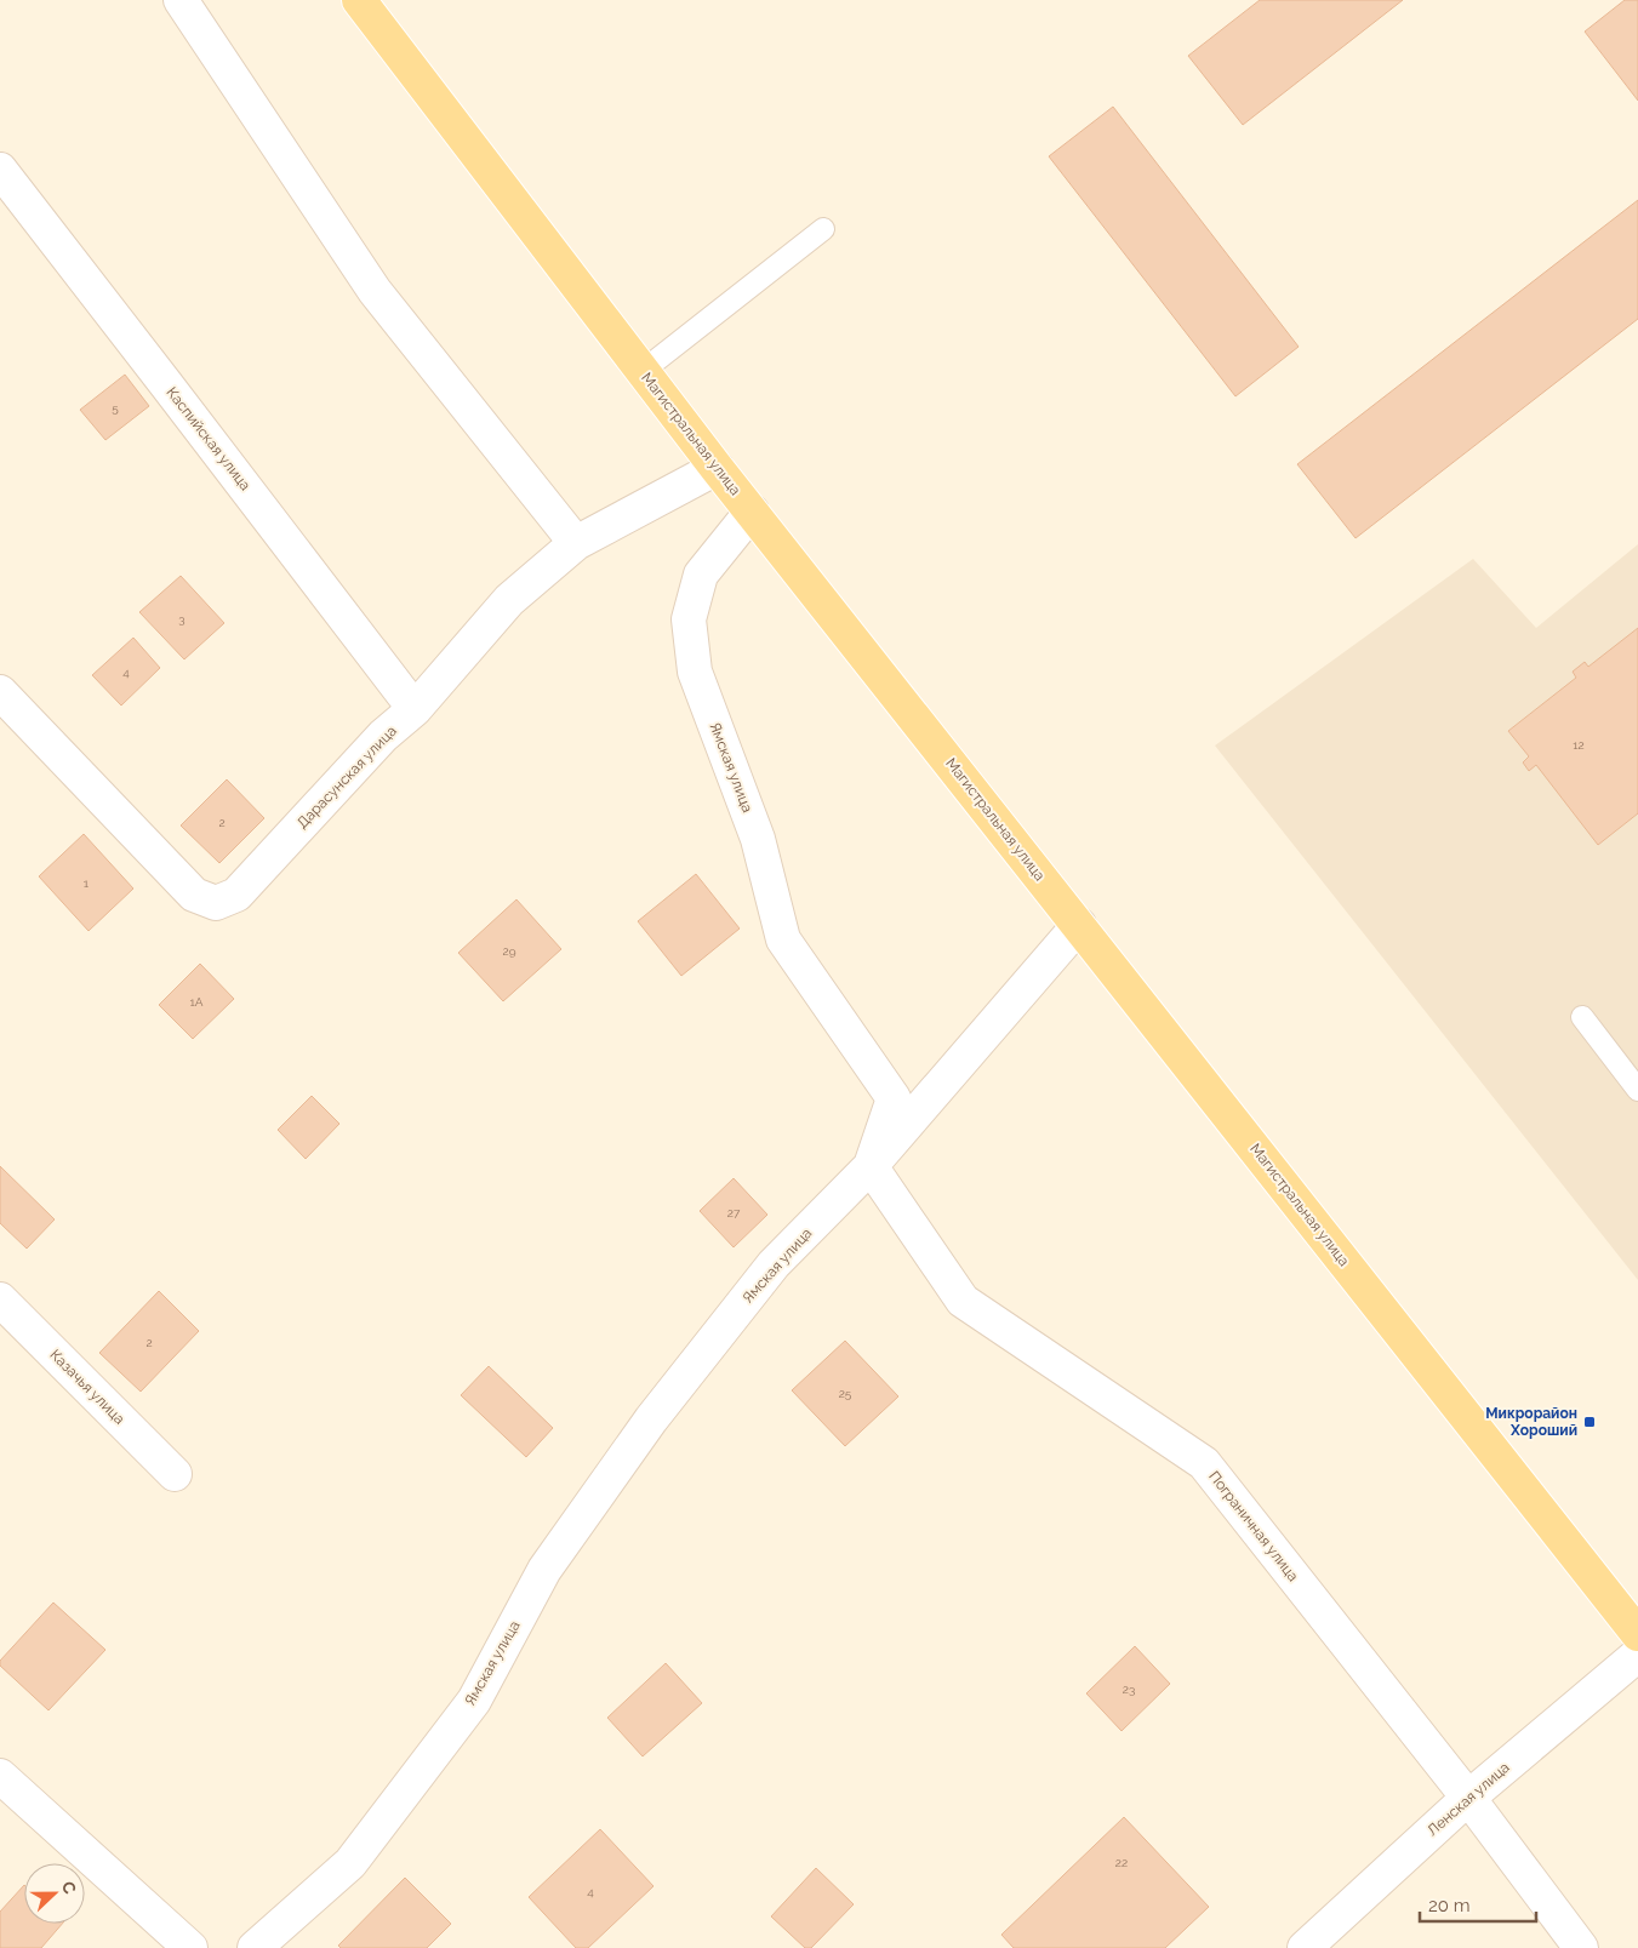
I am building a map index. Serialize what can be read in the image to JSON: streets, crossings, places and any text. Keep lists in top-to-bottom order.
{
  "streets": {
    "main road": ["Магистральная улица"],
    "street": [
      "Каспийская улица",
      "Ямская улица",
      "Дарасунская улица",
      "Казачья улица",
      "Пограничная улица",
      "Ленская улица"
    ]
  },
  "crossings": [
    ["Магистральная улица", "Ямская улица"],
    ["Магистральная улица", "Дарасунская улица"],
    ["Каспийская улица", "Дарасунская улица"],
    ["Ямская улица", "Пограничная улица"],
    ["Пограничная улица", "Ленская улица"]
  ],
  "places": {
    "transit": ["Микрорайон Хороший"]
  },
  "house_numbers": [
    "5",
    "3",
    "4",
    "12",
    "2",
    "1",
    "29",
    "1А",
    "27",
    "2",
    "25",
    "23",
    "22",
    "4"
  ],
  "scale_bar": "20 m",
  "north": "right"
}
